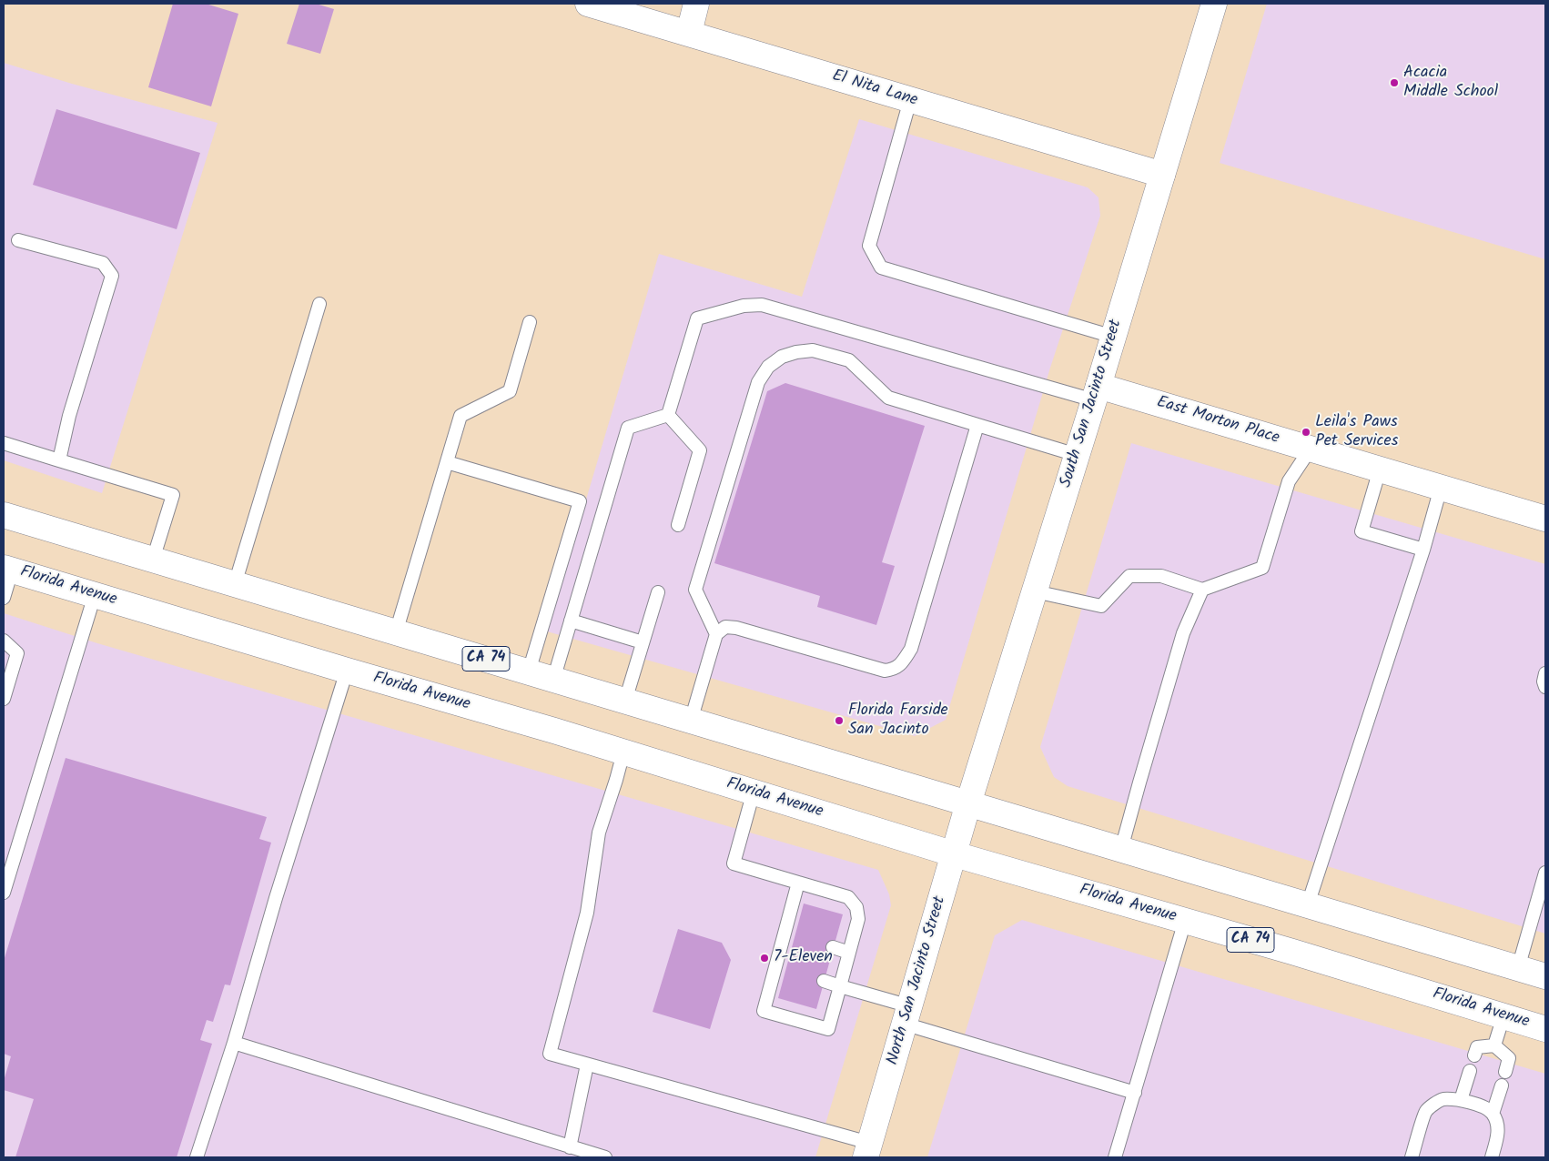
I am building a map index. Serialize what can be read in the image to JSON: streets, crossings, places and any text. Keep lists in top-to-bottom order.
{
  "streets": {
    "main road": [
      "El Nita Lane",
      "South San Jacinto Street",
      "East Morton Place",
      "Florida Avenue",
      "CA 74",
      "North San Jacinto Street"
    ]
  },
  "crossings": [
    ["El Nita Lane", "South San Jacinto Street"],
    ["South San Jacinto Street", "East Morton Place"],
    ["South San Jacinto Street", "CA 74"],
    ["South San Jacinto Street", "North San Jacinto Street"],
    ["Florida Avenue", "North San Jacinto Street"],
    ["CA 74", "North San Jacinto Street"]
  ],
  "places": [
    "Acacia Middle School",
    "Leila's Paws Pet Services",
    "Florida Farside San Jacinto",
    "7-Eleven"
  ]
}
